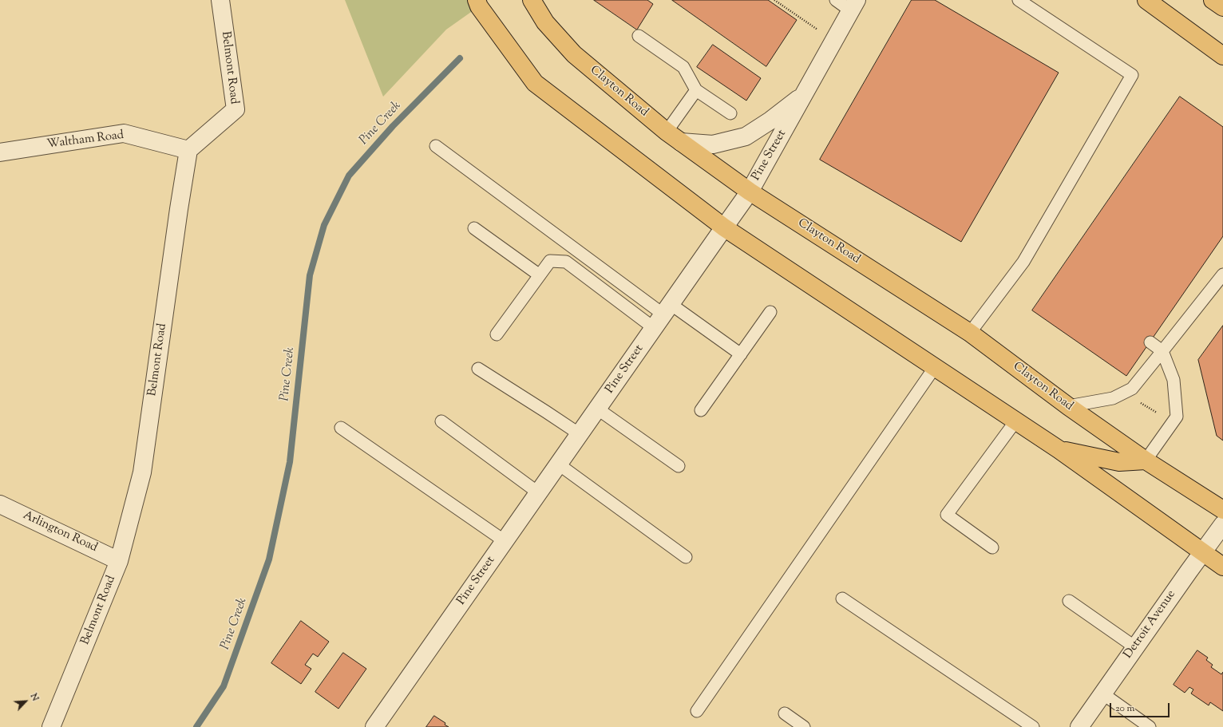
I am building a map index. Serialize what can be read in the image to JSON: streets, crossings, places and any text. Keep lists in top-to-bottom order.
{
  "streets": {
    "main road": ["Clayton Road"],
    "street": [
      "Belmont Road",
      "Waltham Road",
      "Pine Street",
      "Arlington Road",
      "Detroit Avenue"
    ]
  },
  "crossings": [
    ["Belmont Road", "Waltham Road"],
    ["Belmont Road", "Arlington Road"],
    ["Clayton Road", "Pine Street"],
    ["Clayton Road", "Detroit Avenue"]
  ],
  "water": ["Pine Creek"],
  "scale_bar": "20 m",
  "north": "top right"
}
